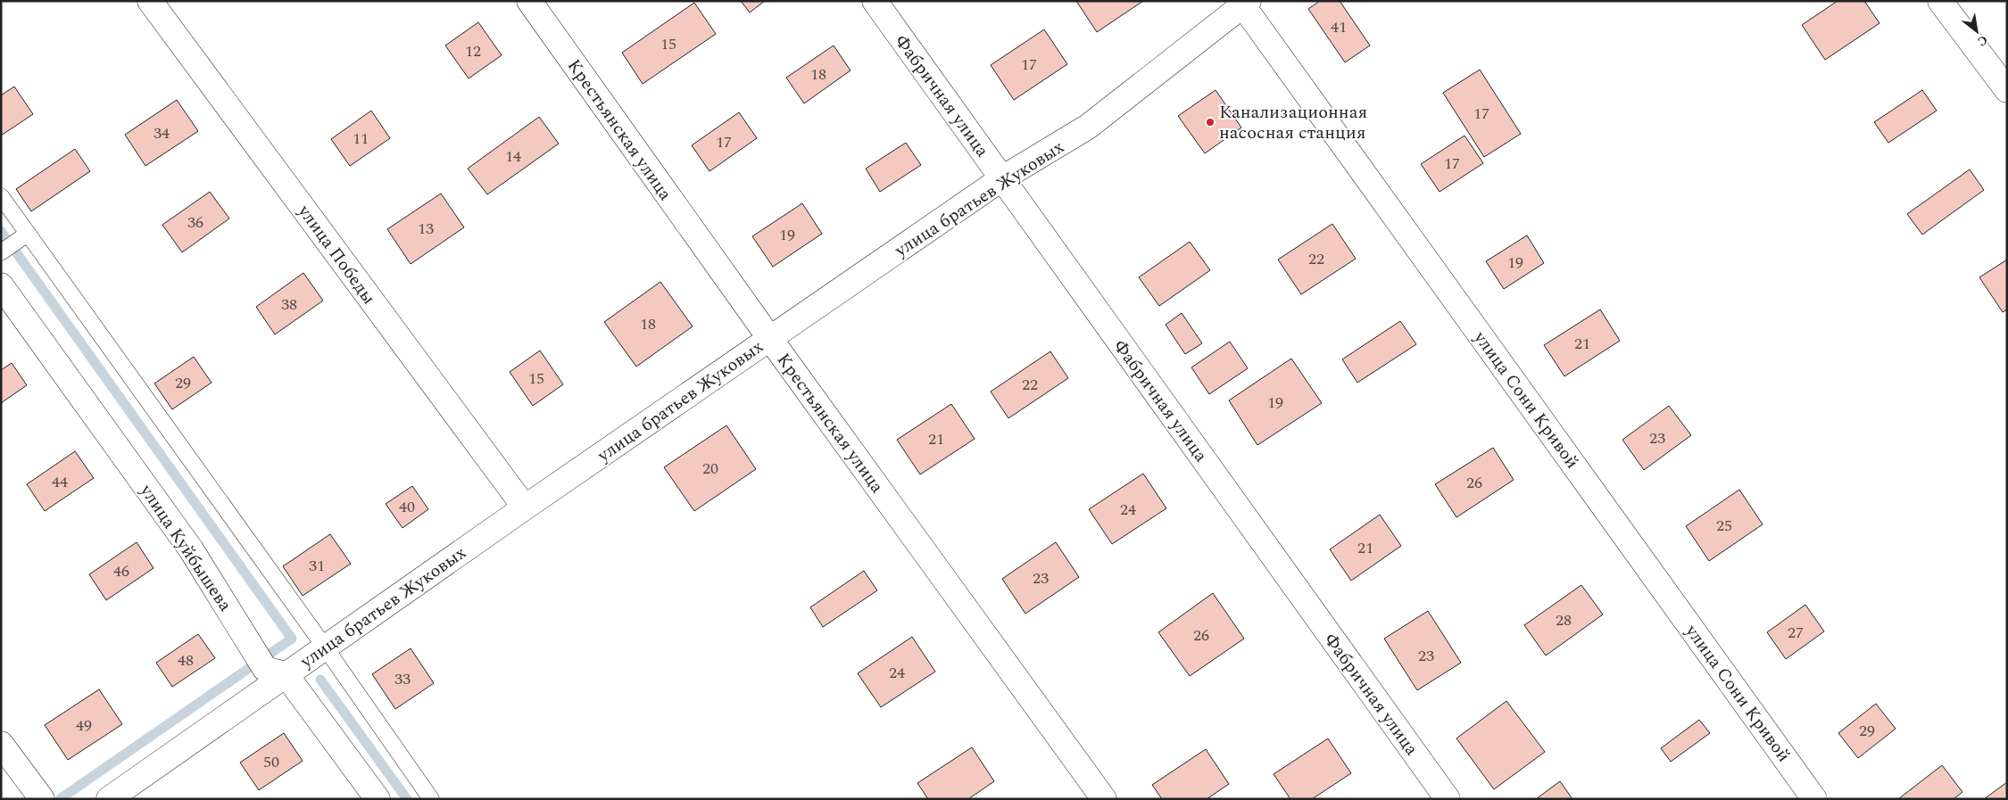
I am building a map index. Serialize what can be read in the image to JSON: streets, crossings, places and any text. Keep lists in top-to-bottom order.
{
  "streets": {
    "street": [
      "Фабричная улица",
      "Крестьянская улица",
      "улица братьев Жуковых",
      "улица Победы",
      "улица Сони Кривой",
      "улица Куйбышева"
    ]
  },
  "crossings": [
    ["Фабричная улица", "улица братьев Жуковых"],
    ["Крестьянская улица", "улица братьев Жуковых"],
    ["улица братьев Жуковых", "улица Победы"],
    ["улица братьев Жуковых", "улица Сони Кривой"],
    ["улица братьев Жуковых", "улица Куйбышева"]
  ],
  "places": ["Канализационная насосная станция"],
  "house_numbers": [
    "41",
    "15",
    "12",
    "17",
    "18",
    "17",
    "34",
    "11",
    "17",
    "14",
    "17",
    "36",
    "13",
    "19",
    "22",
    "19",
    "38",
    "18",
    "21",
    "15",
    "29",
    "22",
    "19",
    "23",
    "21",
    "20",
    "44",
    "26",
    "40",
    "24",
    "25",
    "21",
    "31",
    "46",
    "23",
    "28",
    "27",
    "26",
    "23",
    "48",
    "24",
    "33",
    "49",
    "29",
    "50"
  ],
  "north": "bottom right"
}
